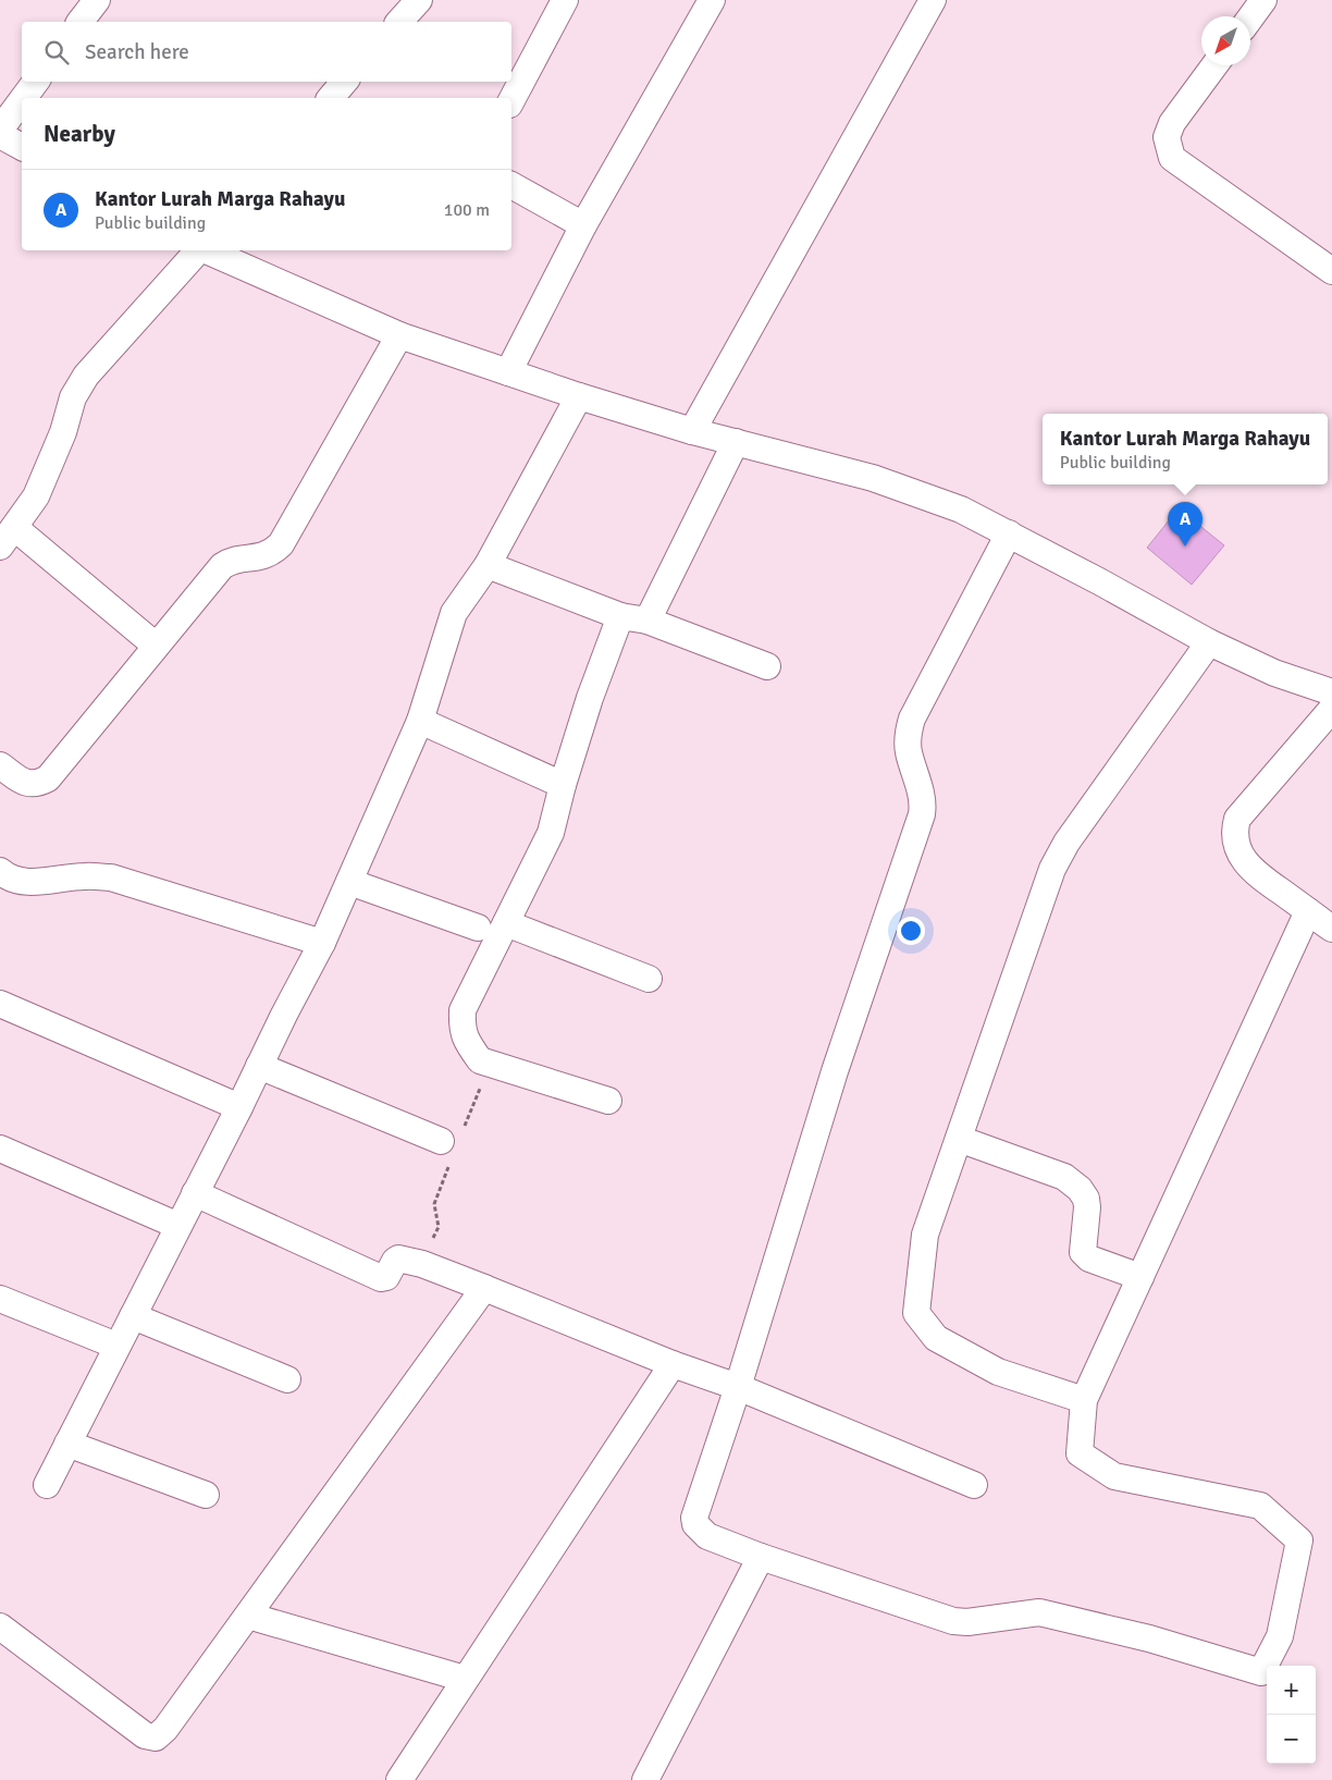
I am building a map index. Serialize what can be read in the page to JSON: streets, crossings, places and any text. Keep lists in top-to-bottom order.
{
  "north": "bottom left",
  "page": {
    "search": "Search here",
    "heading": "Nearby",
    "list": [
      {
        "mark": "A",
        "name": "Kantor Lurah Marga Rahayu",
        "note": "Public building",
        "value": "100 m"
      }
    ],
    "popup": ["Kantor Lurah Marga Rahayu", "Public building"],
    "pins": "A",
    "map_buttons": ["+", "−"]
  }
}
